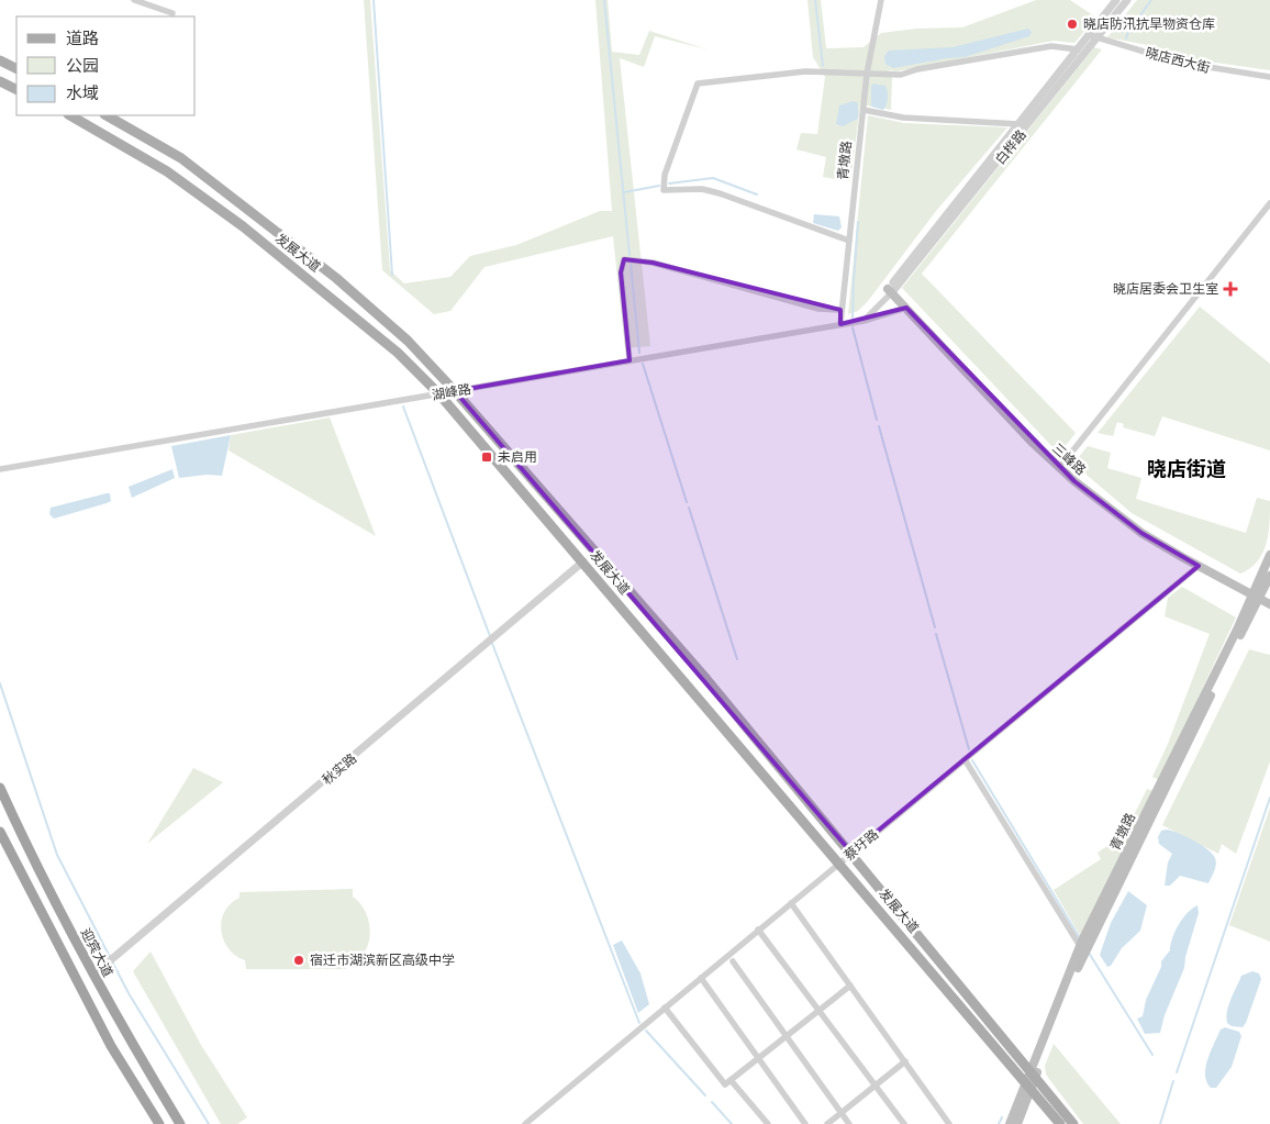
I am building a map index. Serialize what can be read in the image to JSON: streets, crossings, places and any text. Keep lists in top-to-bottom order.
{
  "streets": {
    "highway": ["迎宾大道"],
    "main road": ["青墩路", "发展大道", "三峰路"],
    "street": [
      "晓店西大街",
      "白桦路",
      "湖峰路",
      "秋实路",
      "蔡圩路"
    ]
  },
  "crossings": [
    ["晓店西大街", "白桦路"],
    ["白桦路", "三峰路"],
    ["青墩路", "发展大道"],
    ["青墩路", "湖峰路"],
    ["青墩路", "三峰路"],
    ["发展大道", "湖峰路"],
    ["发展大道", "秋实路"],
    ["发展大道", "蔡圩路"],
    ["湖峰路", "三峰路"],
    ["三峰路", "蔡圩路"],
    ["秋实路", "迎宾大道"]
  ],
  "districts": ["晓店街道"],
  "places": {
    "other": ["晓店防汛抗旱物资仓库", "宿迁市湖滨新区高级中学"],
    "health": ["晓店居委会卫生室"],
    "transit": ["未启用"]
  },
  "legend": ["道路", "公园", "水域"]
}
